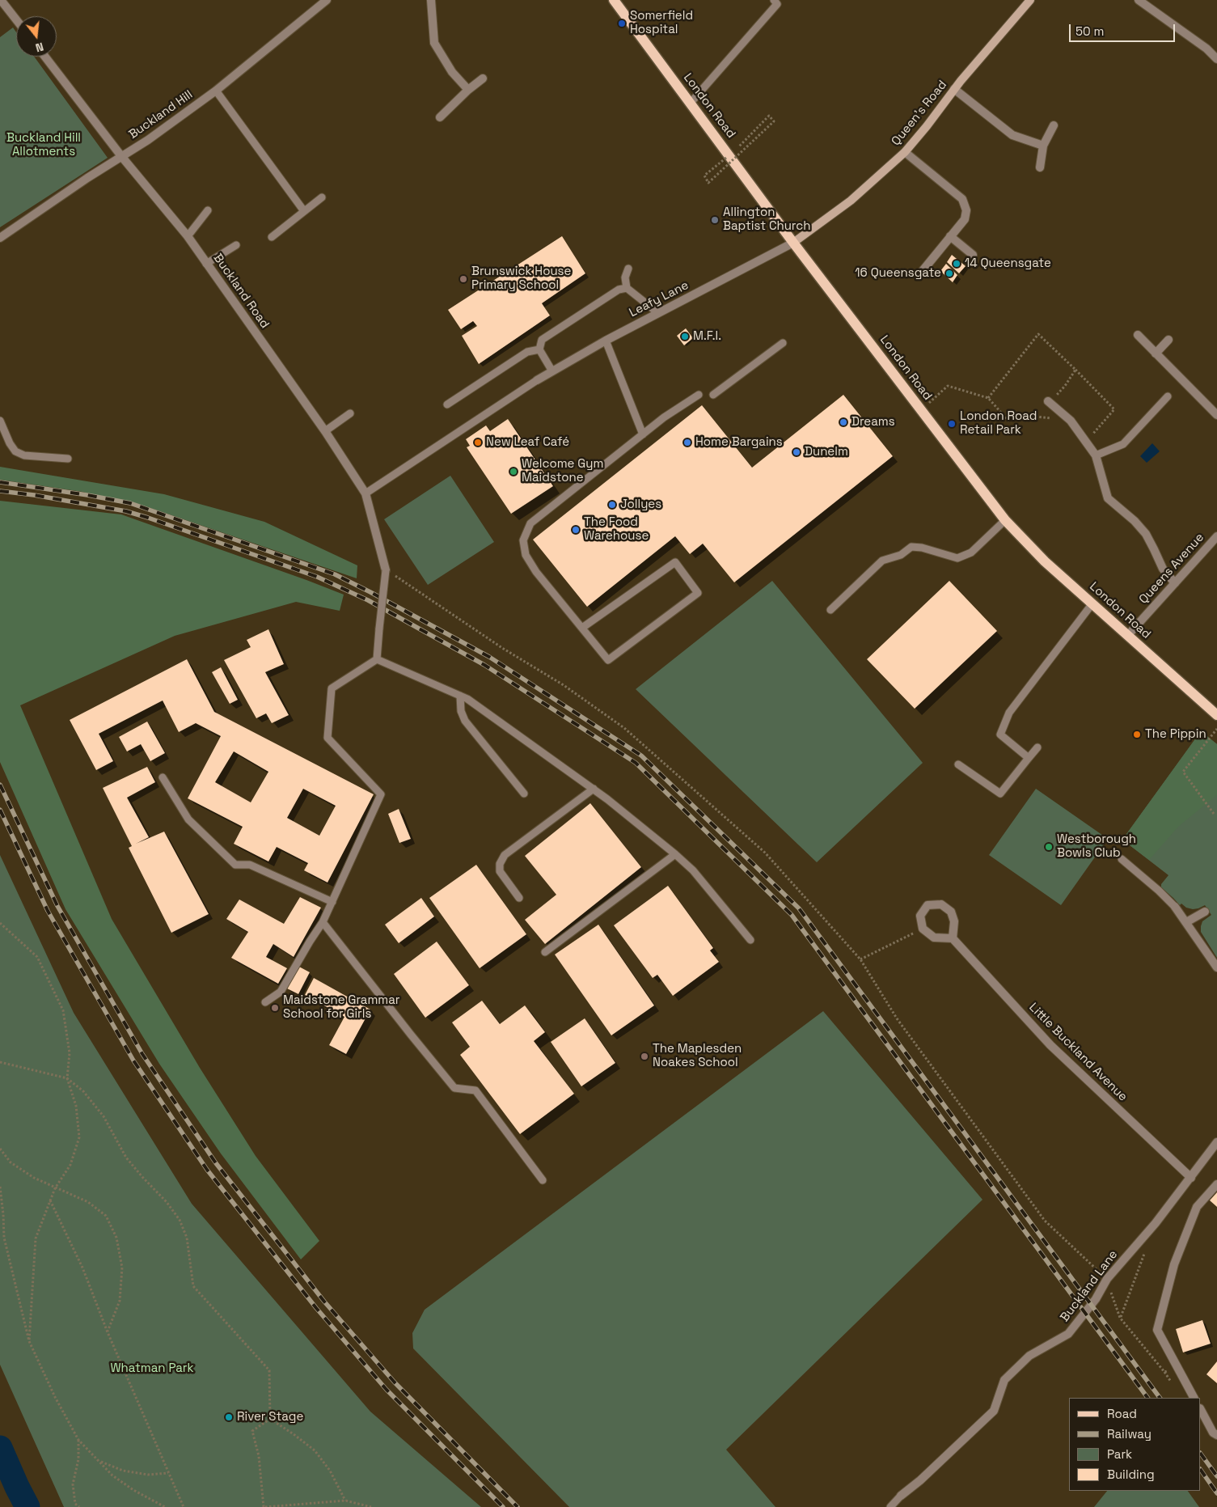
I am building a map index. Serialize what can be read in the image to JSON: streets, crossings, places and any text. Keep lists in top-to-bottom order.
{
  "streets": {
    "main road": ["London Road"],
    "street": [
      "Queen's Road",
      "Buckland Hill",
      "Buckland Road",
      "Leafy Lane",
      "Queens Avenue",
      "Little Buckland Avenue",
      "Buckland Lane"
    ]
  },
  "crossings": [
    ["London Road", "Queen's Road"],
    ["London Road", "Leafy Lane"],
    ["London Road", "Queens Avenue"],
    ["Queen's Road", "Leafy Lane"],
    ["Buckland Hill", "Buckland Road"],
    ["Little Buckland Avenue", "Buckland Lane"]
  ],
  "parks": ["Buckland Hill Allotments", "Whatman Park"],
  "places": [
    "Somerfield Hospital",
    "Allington Baptist Church",
    "14 Queensgate",
    "16 Queensgate",
    "Brunswick House Primary School",
    "M.F.I.",
    "Dreams",
    "London Road Retail Park",
    "New Leaf Café",
    "Home Bargains",
    "Dunelm",
    "Welcome Gym Maidstone",
    "Jollyes",
    "The Food Warehouse",
    "The Pippin",
    "Westborough Bowls Club",
    "Maidstone Grammar School for Girls",
    "The Maplesden Noakes School",
    "River Stage"
  ],
  "legend": [
    "Road",
    "Railway",
    "Park",
    "Building"
  ],
  "scale_bar": "50 m",
  "north": "bottom"
}
